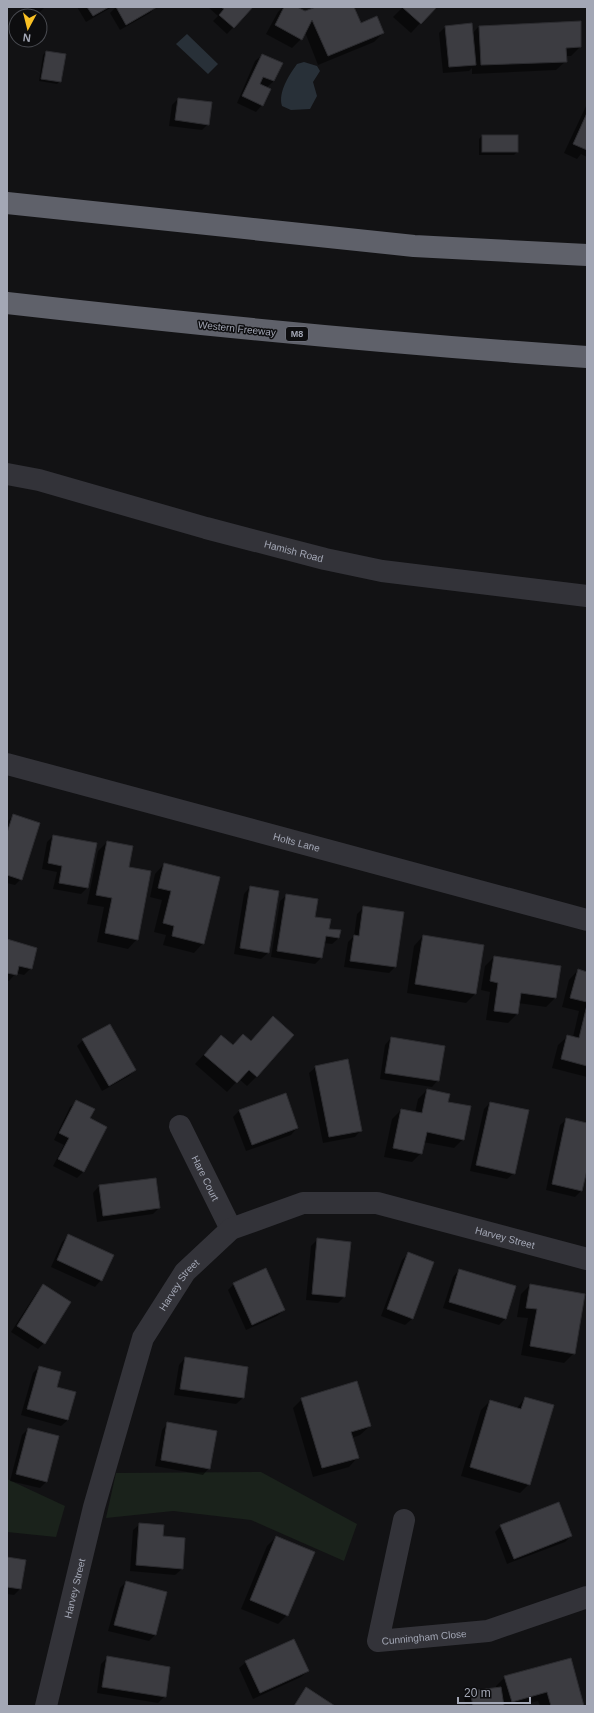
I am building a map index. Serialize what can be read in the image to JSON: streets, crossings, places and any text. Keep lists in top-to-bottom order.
{
  "streets": {
    "highway": ["Western Freeway", "M8"],
    "street": [
      "Hamish Road",
      "Holts Lane",
      "Hare Court",
      "Harvey Street",
      "Cunningham Close"
    ]
  },
  "crossings": [
    ["Hare Court", "Harvey Street"]
  ],
  "scale_bar": "20 m",
  "north": "bottom"
}
